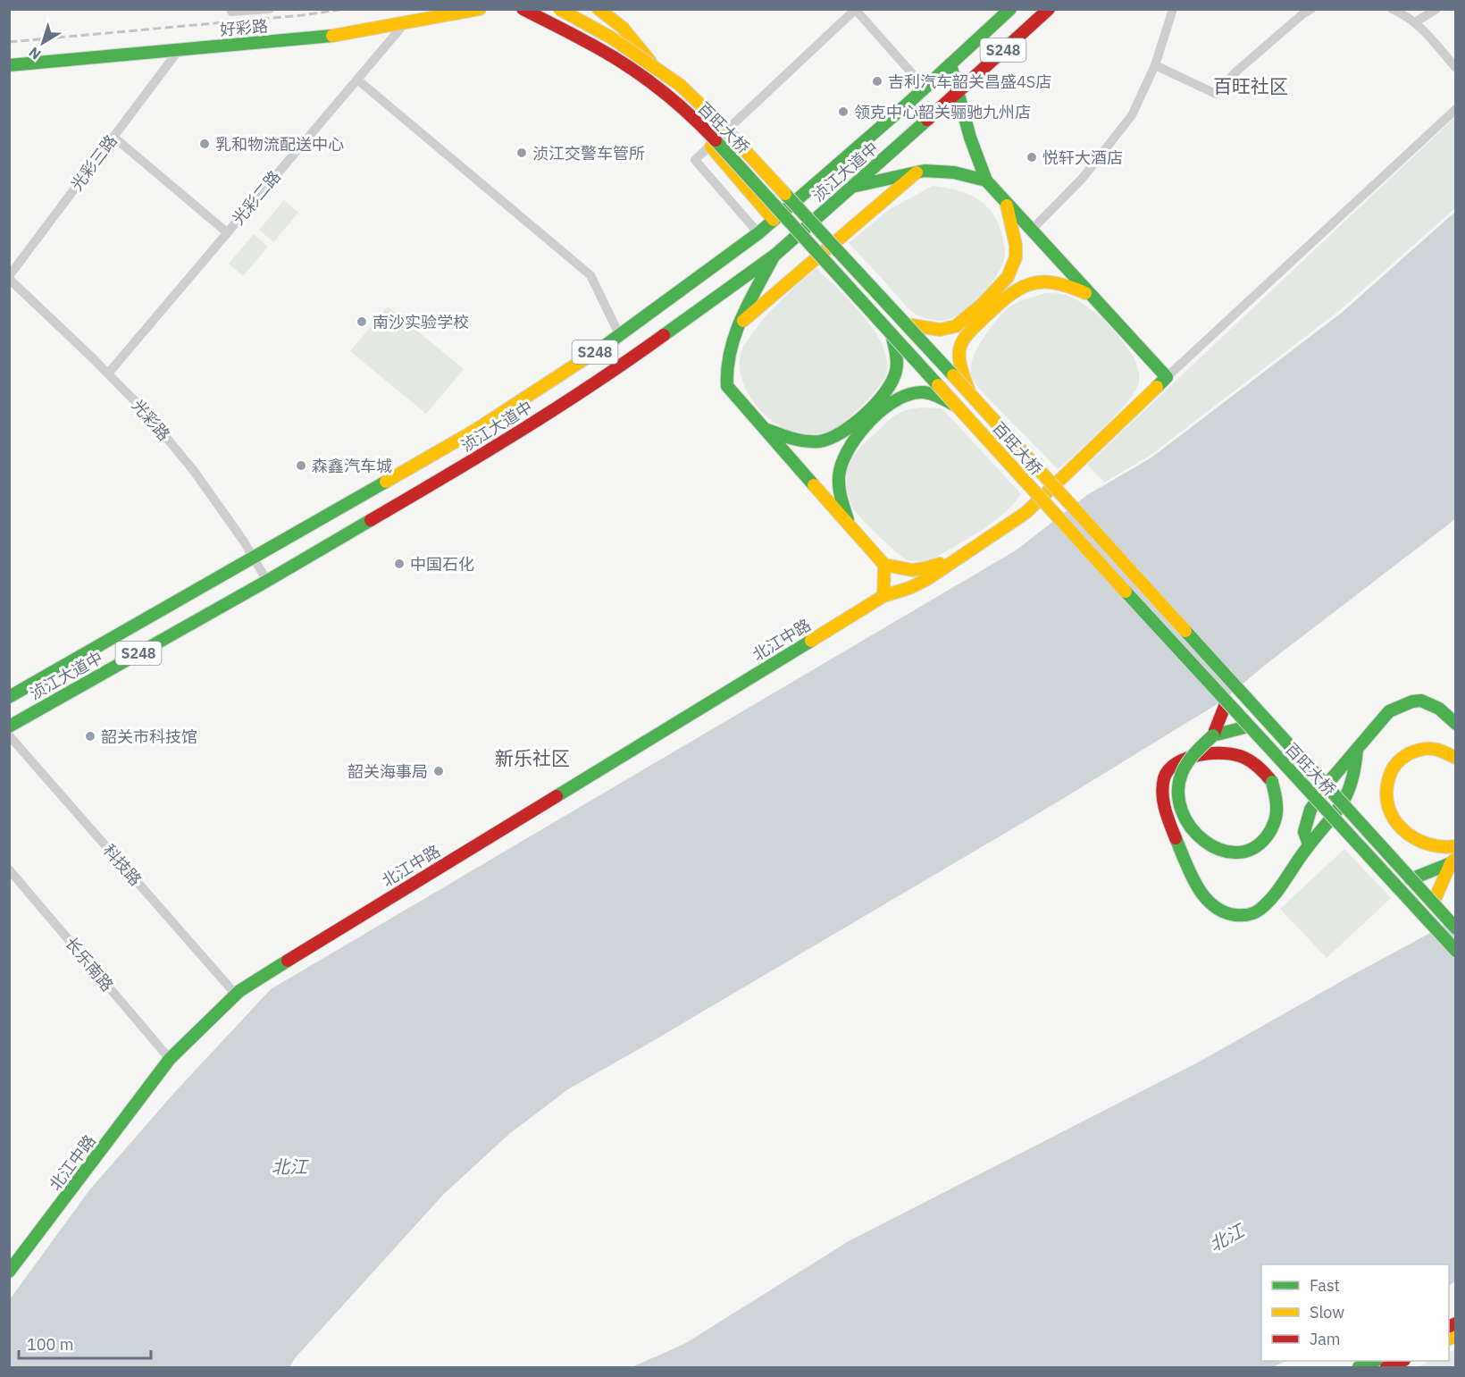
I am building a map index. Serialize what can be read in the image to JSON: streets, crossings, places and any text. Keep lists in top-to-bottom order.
{
  "streets": {
    "main road": [
      "好彩路",
      "S248",
      "百旺大桥",
      "浈江大道中",
      "北江中路"
    ],
    "street": [
      "光彩三路",
      "光彩二路",
      "光彩路",
      "科技路",
      "长乐南路"
    ]
  },
  "crossings": [
    ["好彩路", "光彩三路"],
    ["好彩路", "光彩二路"],
    ["S248", "浈江大道中"],
    ["光彩三路", "光彩路"],
    ["浈江大道中", "光彩路"],
    ["光彩二路", "光彩路"],
    ["北江中路", "科技路"],
    ["北江中路", "长乐南路"]
  ],
  "districts": ["百旺社区", "新乐社区"],
  "water": ["北江"],
  "places": [
    "吉利汽车韶关昌盛4S店",
    "领克中心韶关骊驰九州店",
    "乳和物流配送中心",
    "浈江交警车管所",
    "悦轩大酒店",
    "南沙实验学校",
    "森鑫汽车城",
    "中国石化",
    "韶关市科技馆",
    "韶关海事局"
  ],
  "legend": ["Fast", "Slow", "Jam"],
  "scale_bar": "100 m",
  "north": "bottom left"
}
